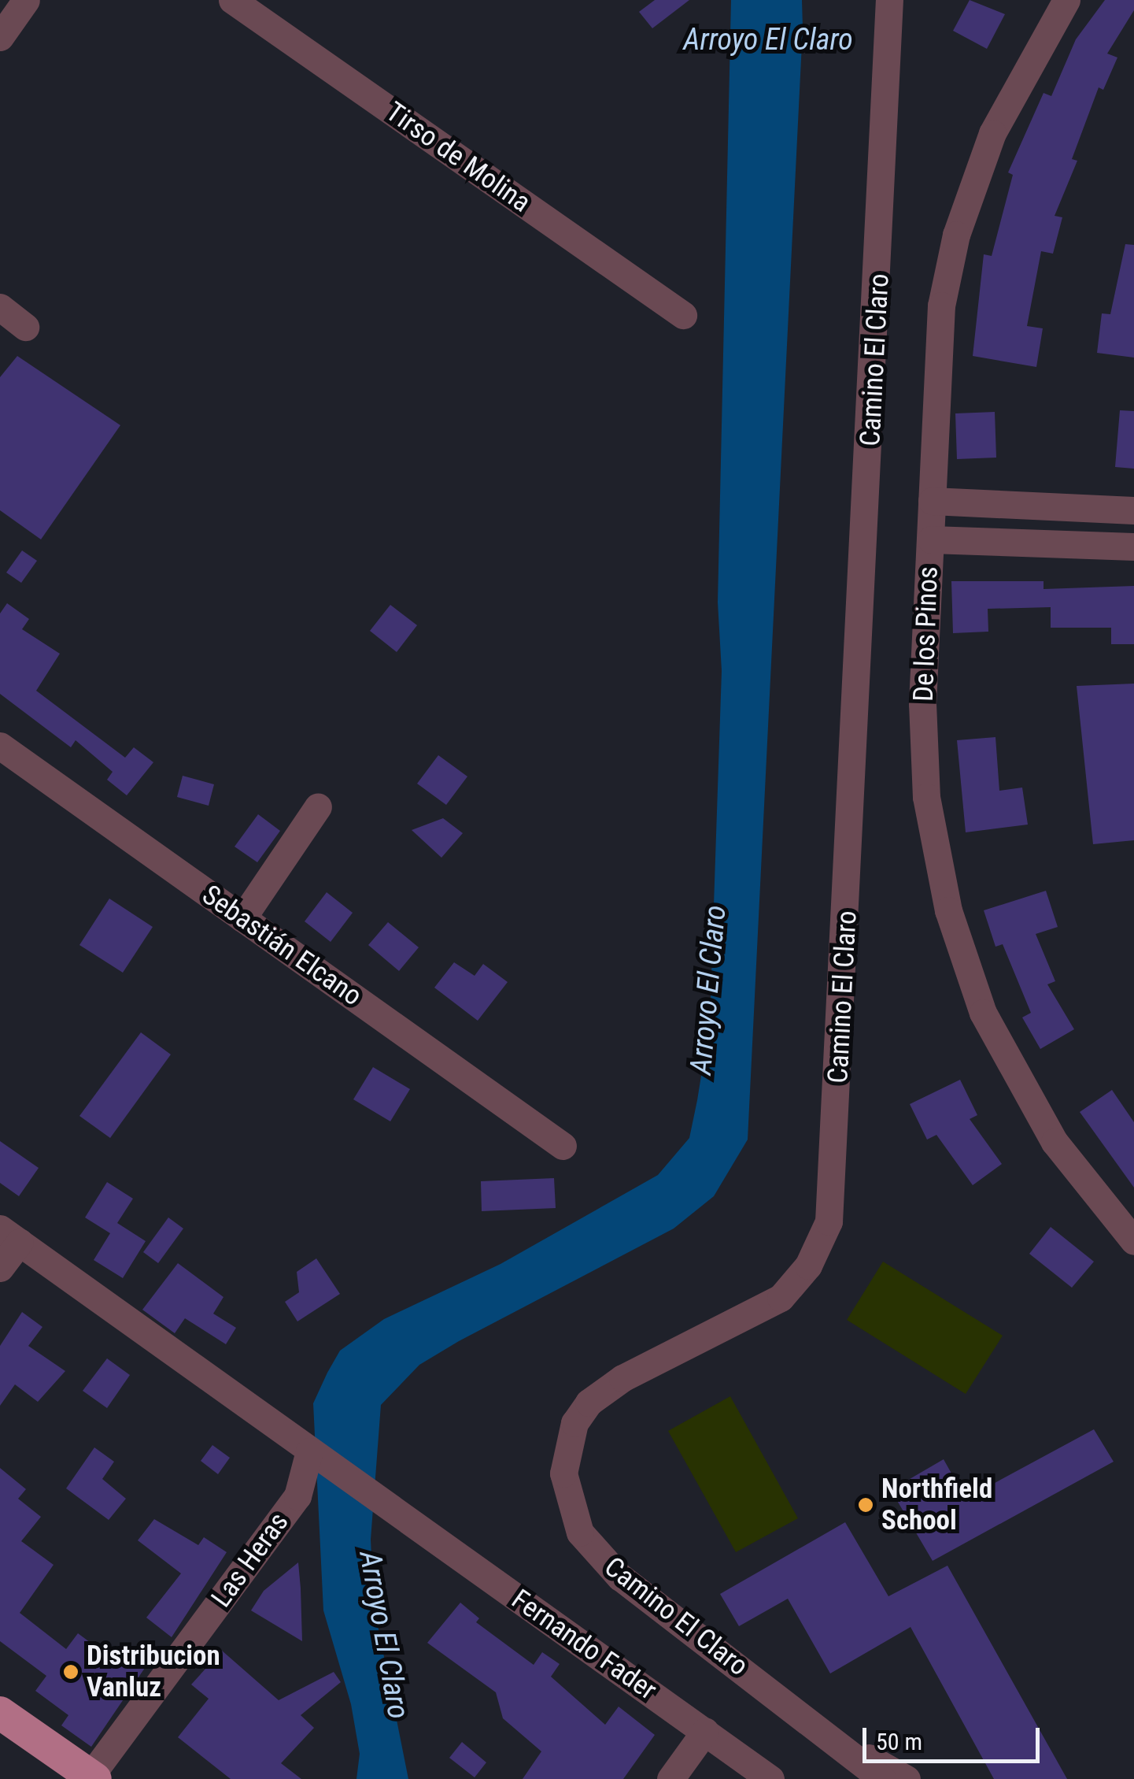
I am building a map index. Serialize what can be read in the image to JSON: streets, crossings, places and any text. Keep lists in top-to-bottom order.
{
  "streets": {
    "street": [
      "Tirso de Molina",
      "Camino El Claro",
      "De los Pinos",
      "Sebastián Elcano",
      "Las Heras",
      "Fernando Fader"
    ]
  },
  "crossings": [
    ["Las Heras", "Fernando Fader"]
  ],
  "water": ["Arroyo El Claro"],
  "places": ["Northfield School", "Distribucion Vanluz"],
  "scale_bar": "50 m"
}
